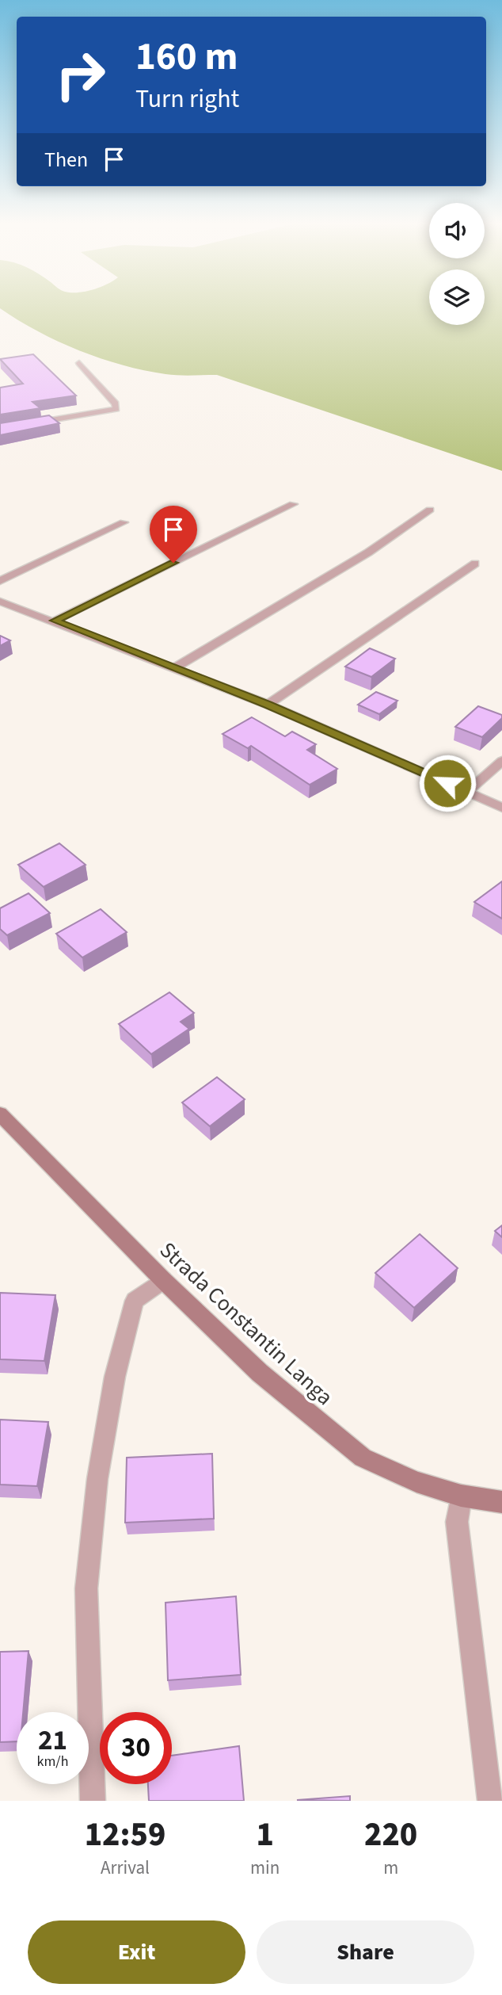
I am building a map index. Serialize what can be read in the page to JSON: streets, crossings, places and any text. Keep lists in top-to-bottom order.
{
  "streets": {
    "main road": ["Strada Constantin Langa"]
  },
  "page": {
    "turn": ["160 m", "Turn right"],
    "then": "Then",
    "speed": "21 km/h",
    "limit": "30",
    "eta": [
      "12:59",
      "Arrival",
      "1",
      "min",
      "220",
      "m"
    ],
    "buttons": ["Exit", "Share"]
  }
}
